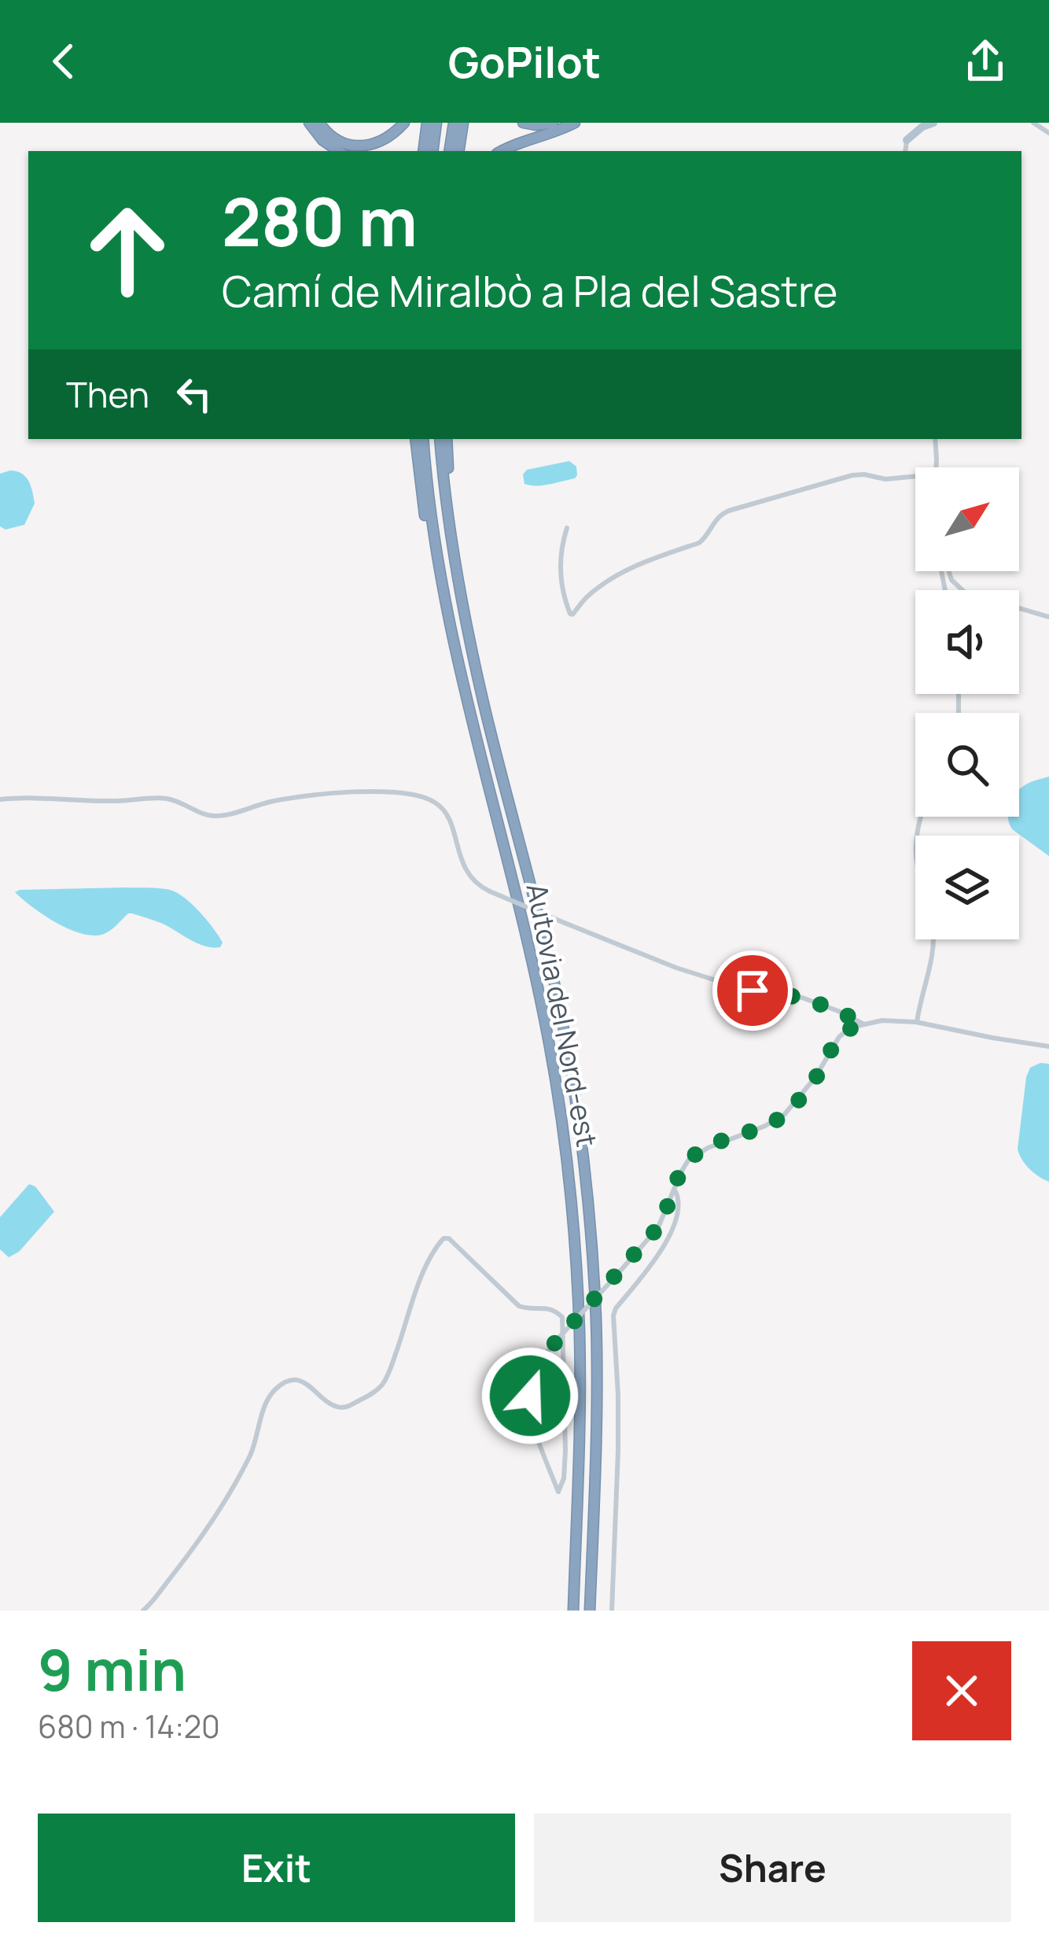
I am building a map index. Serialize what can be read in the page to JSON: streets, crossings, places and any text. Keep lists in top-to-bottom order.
{
  "streets": {
    "highway": ["Autovia del Nord-est"]
  },
  "north": "top right",
  "page": {
    "header": "GoPilot",
    "turn": ["280 m", "Camí de Miralbò a Pla del Sastre"],
    "then": "Then",
    "heading": ["9 min", "680 m · 14:20"],
    "buttons": ["Exit", "Share"]
  }
}
